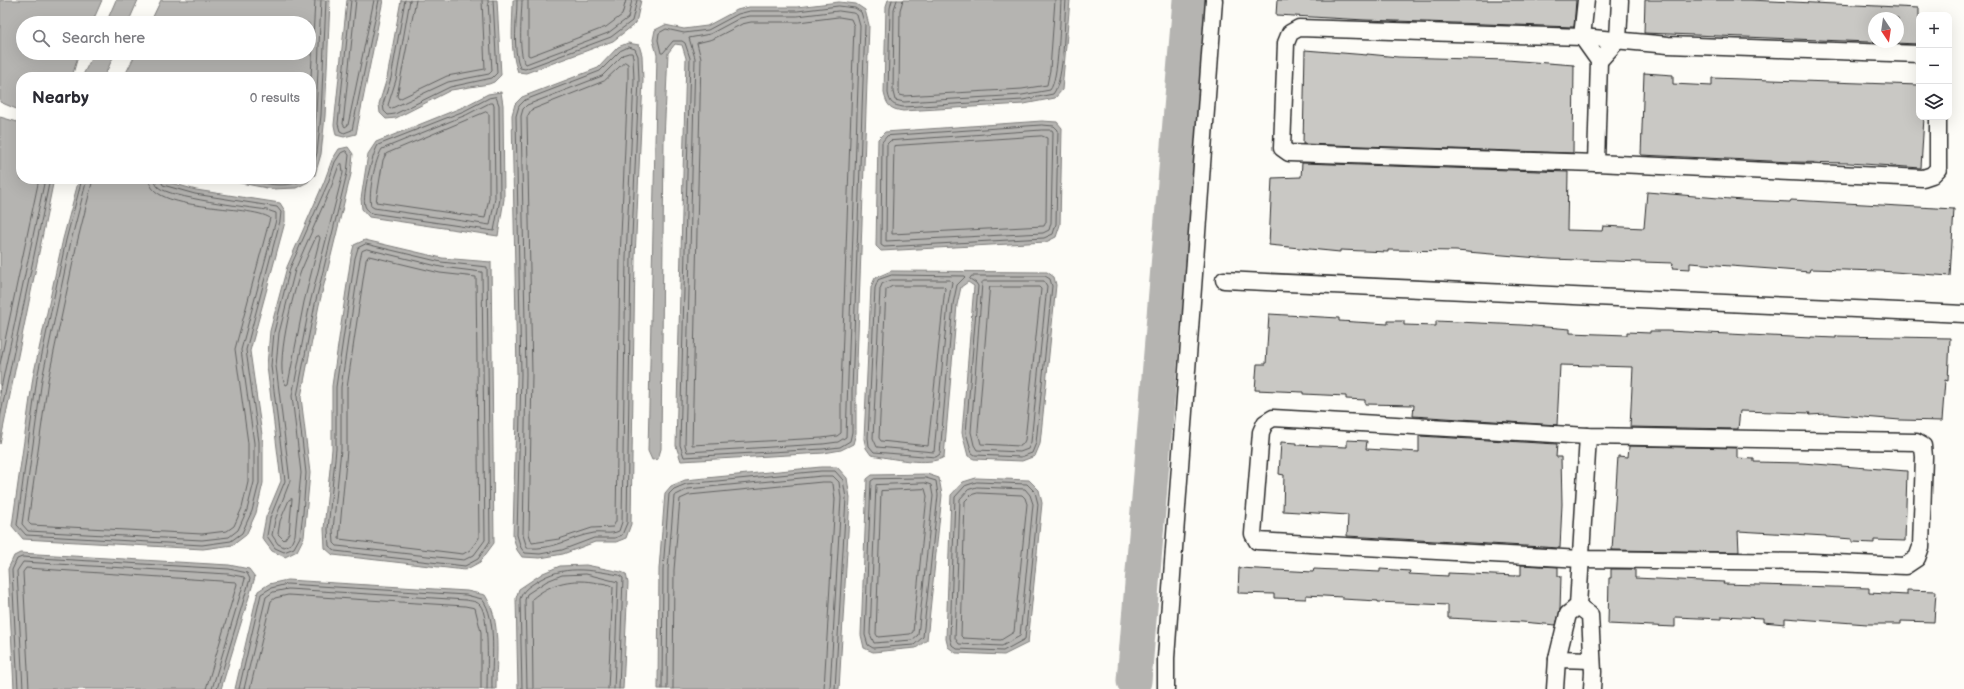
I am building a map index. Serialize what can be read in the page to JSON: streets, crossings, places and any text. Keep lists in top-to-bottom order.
{
  "north": "bottom",
  "page": {
    "map_buttons": ["+", "−"],
    "search": "Search here",
    "heading": ["Nearby", "0 results"]
  }
}
